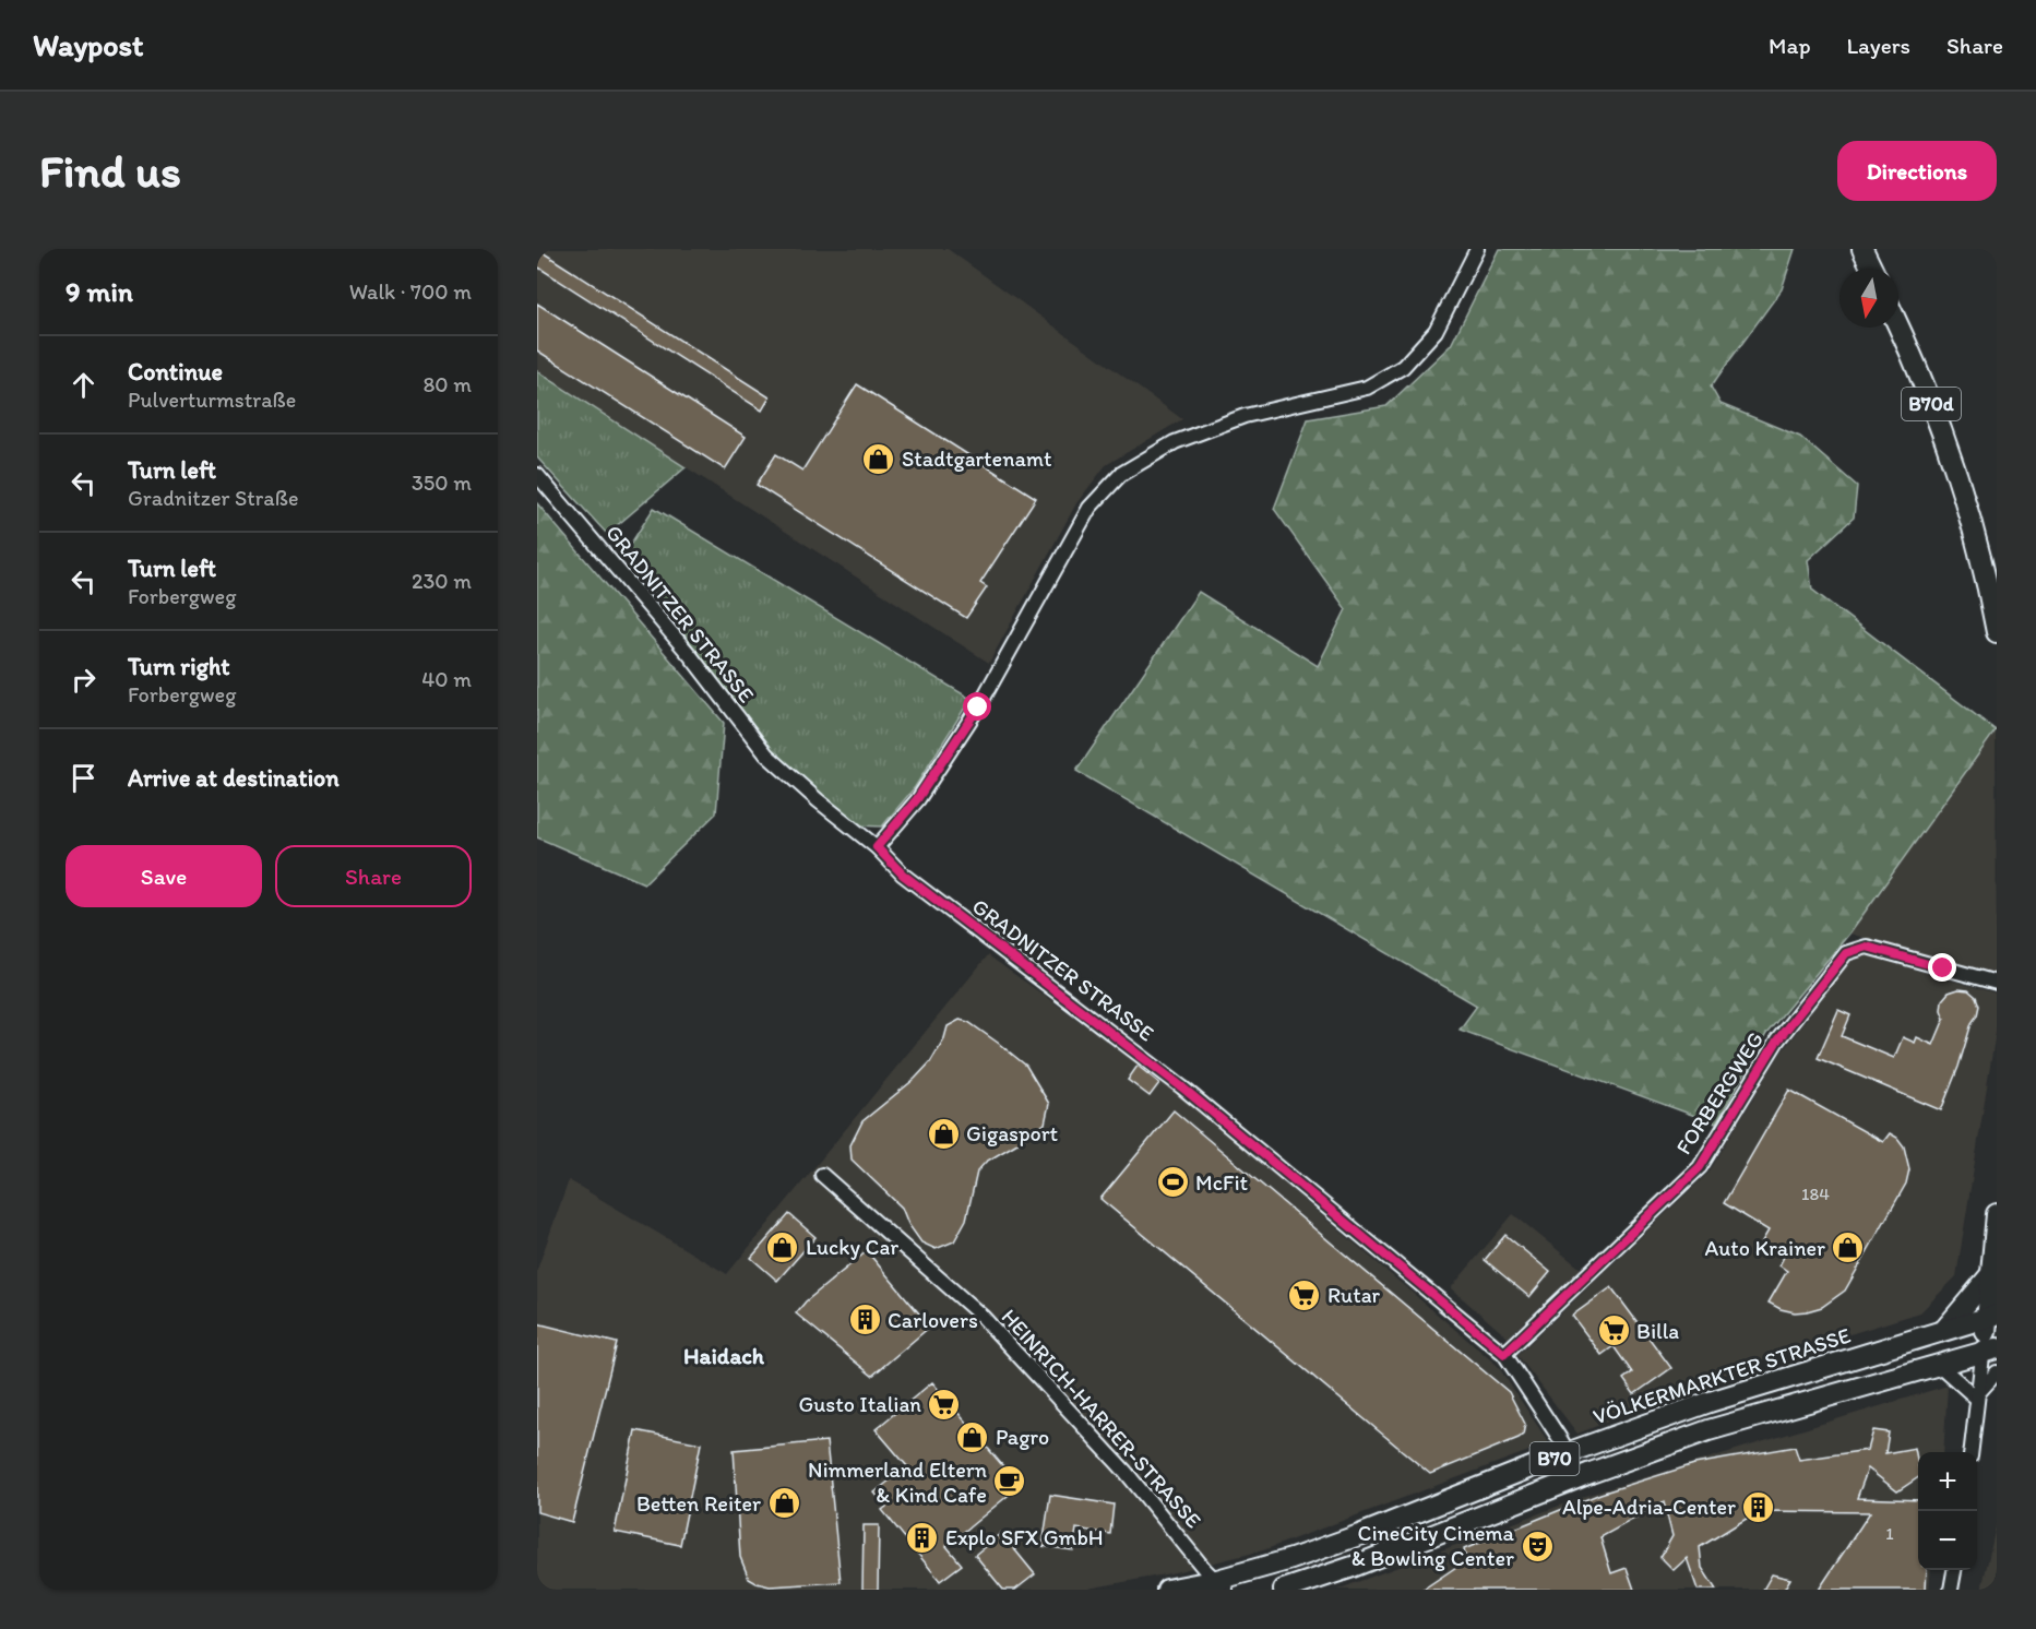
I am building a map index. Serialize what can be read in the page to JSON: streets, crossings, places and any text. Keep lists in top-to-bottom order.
{
  "streets": {
    "main road": ["B70d", "VÖLKERMARKTER STRASSE", "B70"],
    "street": ["GRADNITZER STRASSE", "FORBERGWEG", "HEINRICH-HARRER-STRASSE"]
  },
  "crossings": [
    ["GRADNITZER STRASSE", "FORBERGWEG"],
    ["GRADNITZER STRASSE", "VÖLKERMARKTER STRASSE"],
    ["GRADNITZER STRASSE", "B70"],
    ["VÖLKERMARKTER STRASSE", "HEINRICH-HARRER-STRASSE"]
  ],
  "districts": ["Haidach"],
  "places": {
    "shop": [
      "Stadtgartenamt",
      "Gigasport",
      "Lucky Car",
      "Auto Krainer",
      "Pagro",
      "Betten Reiter"
    ],
    "sports": ["McFit"],
    "supermarket": ["Rutar", "Billa", "Gusto Italian"],
    "building": ["Carlovers", "Alpe-Adria-Center", "Explo SFX GmbH"],
    "cafe": ["Nimmerland Eltern & Kind Cafe"],
    "theatre": ["CineCity Cinema & Bowling Center"]
  },
  "house_numbers": ["184", "1"],
  "north": "bottom",
  "page": {
    "header": "Waypost",
    "nav": ["Map", "Layers", "Share"],
    "buttons": [
      "Directions",
      ["Save", "Share"]
    ],
    "title": "Find us",
    "heading": ["9 min", "Walk · 700 m"],
    "list": [
      ["Continue", "Pulverturmstraße", "80 m"],
      ["Turn left", "Gradnitzer Straße", "350 m"],
      ["Turn left", "Forbergweg", "230 m"],
      ["Turn right", "Forbergweg", "40 m"],
      "Arrive at destination"
    ],
    "map_buttons": ["+", "−"]
  }
}
